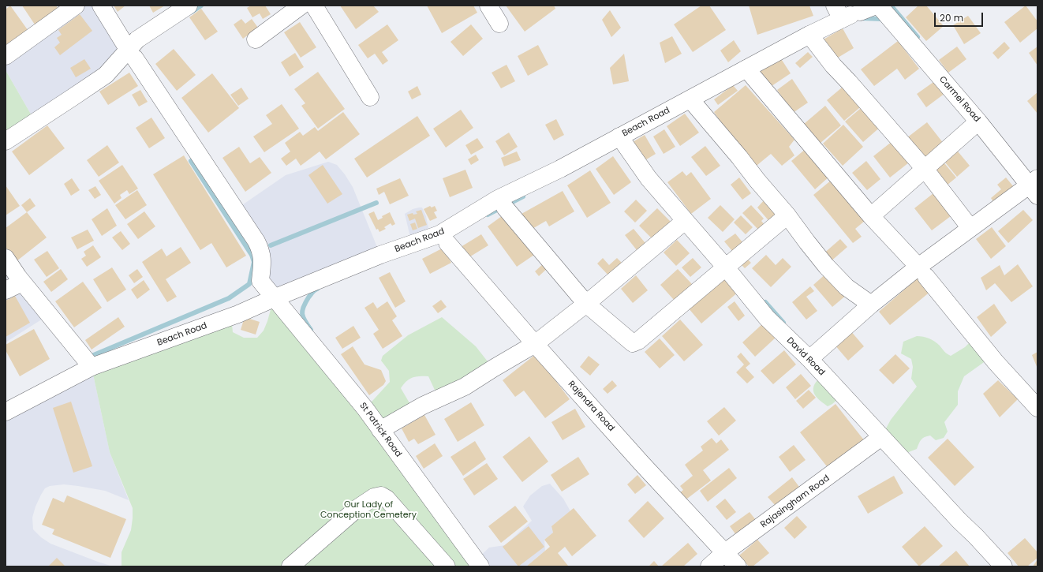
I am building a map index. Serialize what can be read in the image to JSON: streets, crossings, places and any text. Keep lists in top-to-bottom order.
{
  "streets": {
    "street": [
      "Carmel Road",
      "Beach Road",
      "David Road",
      "Rajendra Road",
      "St Patrick Road",
      "Rajasingham Road"
    ]
  },
  "crossings": [
    ["Beach Road", "David Road"],
    ["Beach Road", "St Patrick Road"],
    ["David Road", "Rajasingham Road"],
    ["Rajendra Road", "Rajasingham Road"]
  ],
  "parks": ["Our Lady of Conception Cemetery"],
  "scale_bar": "20 m"
}
